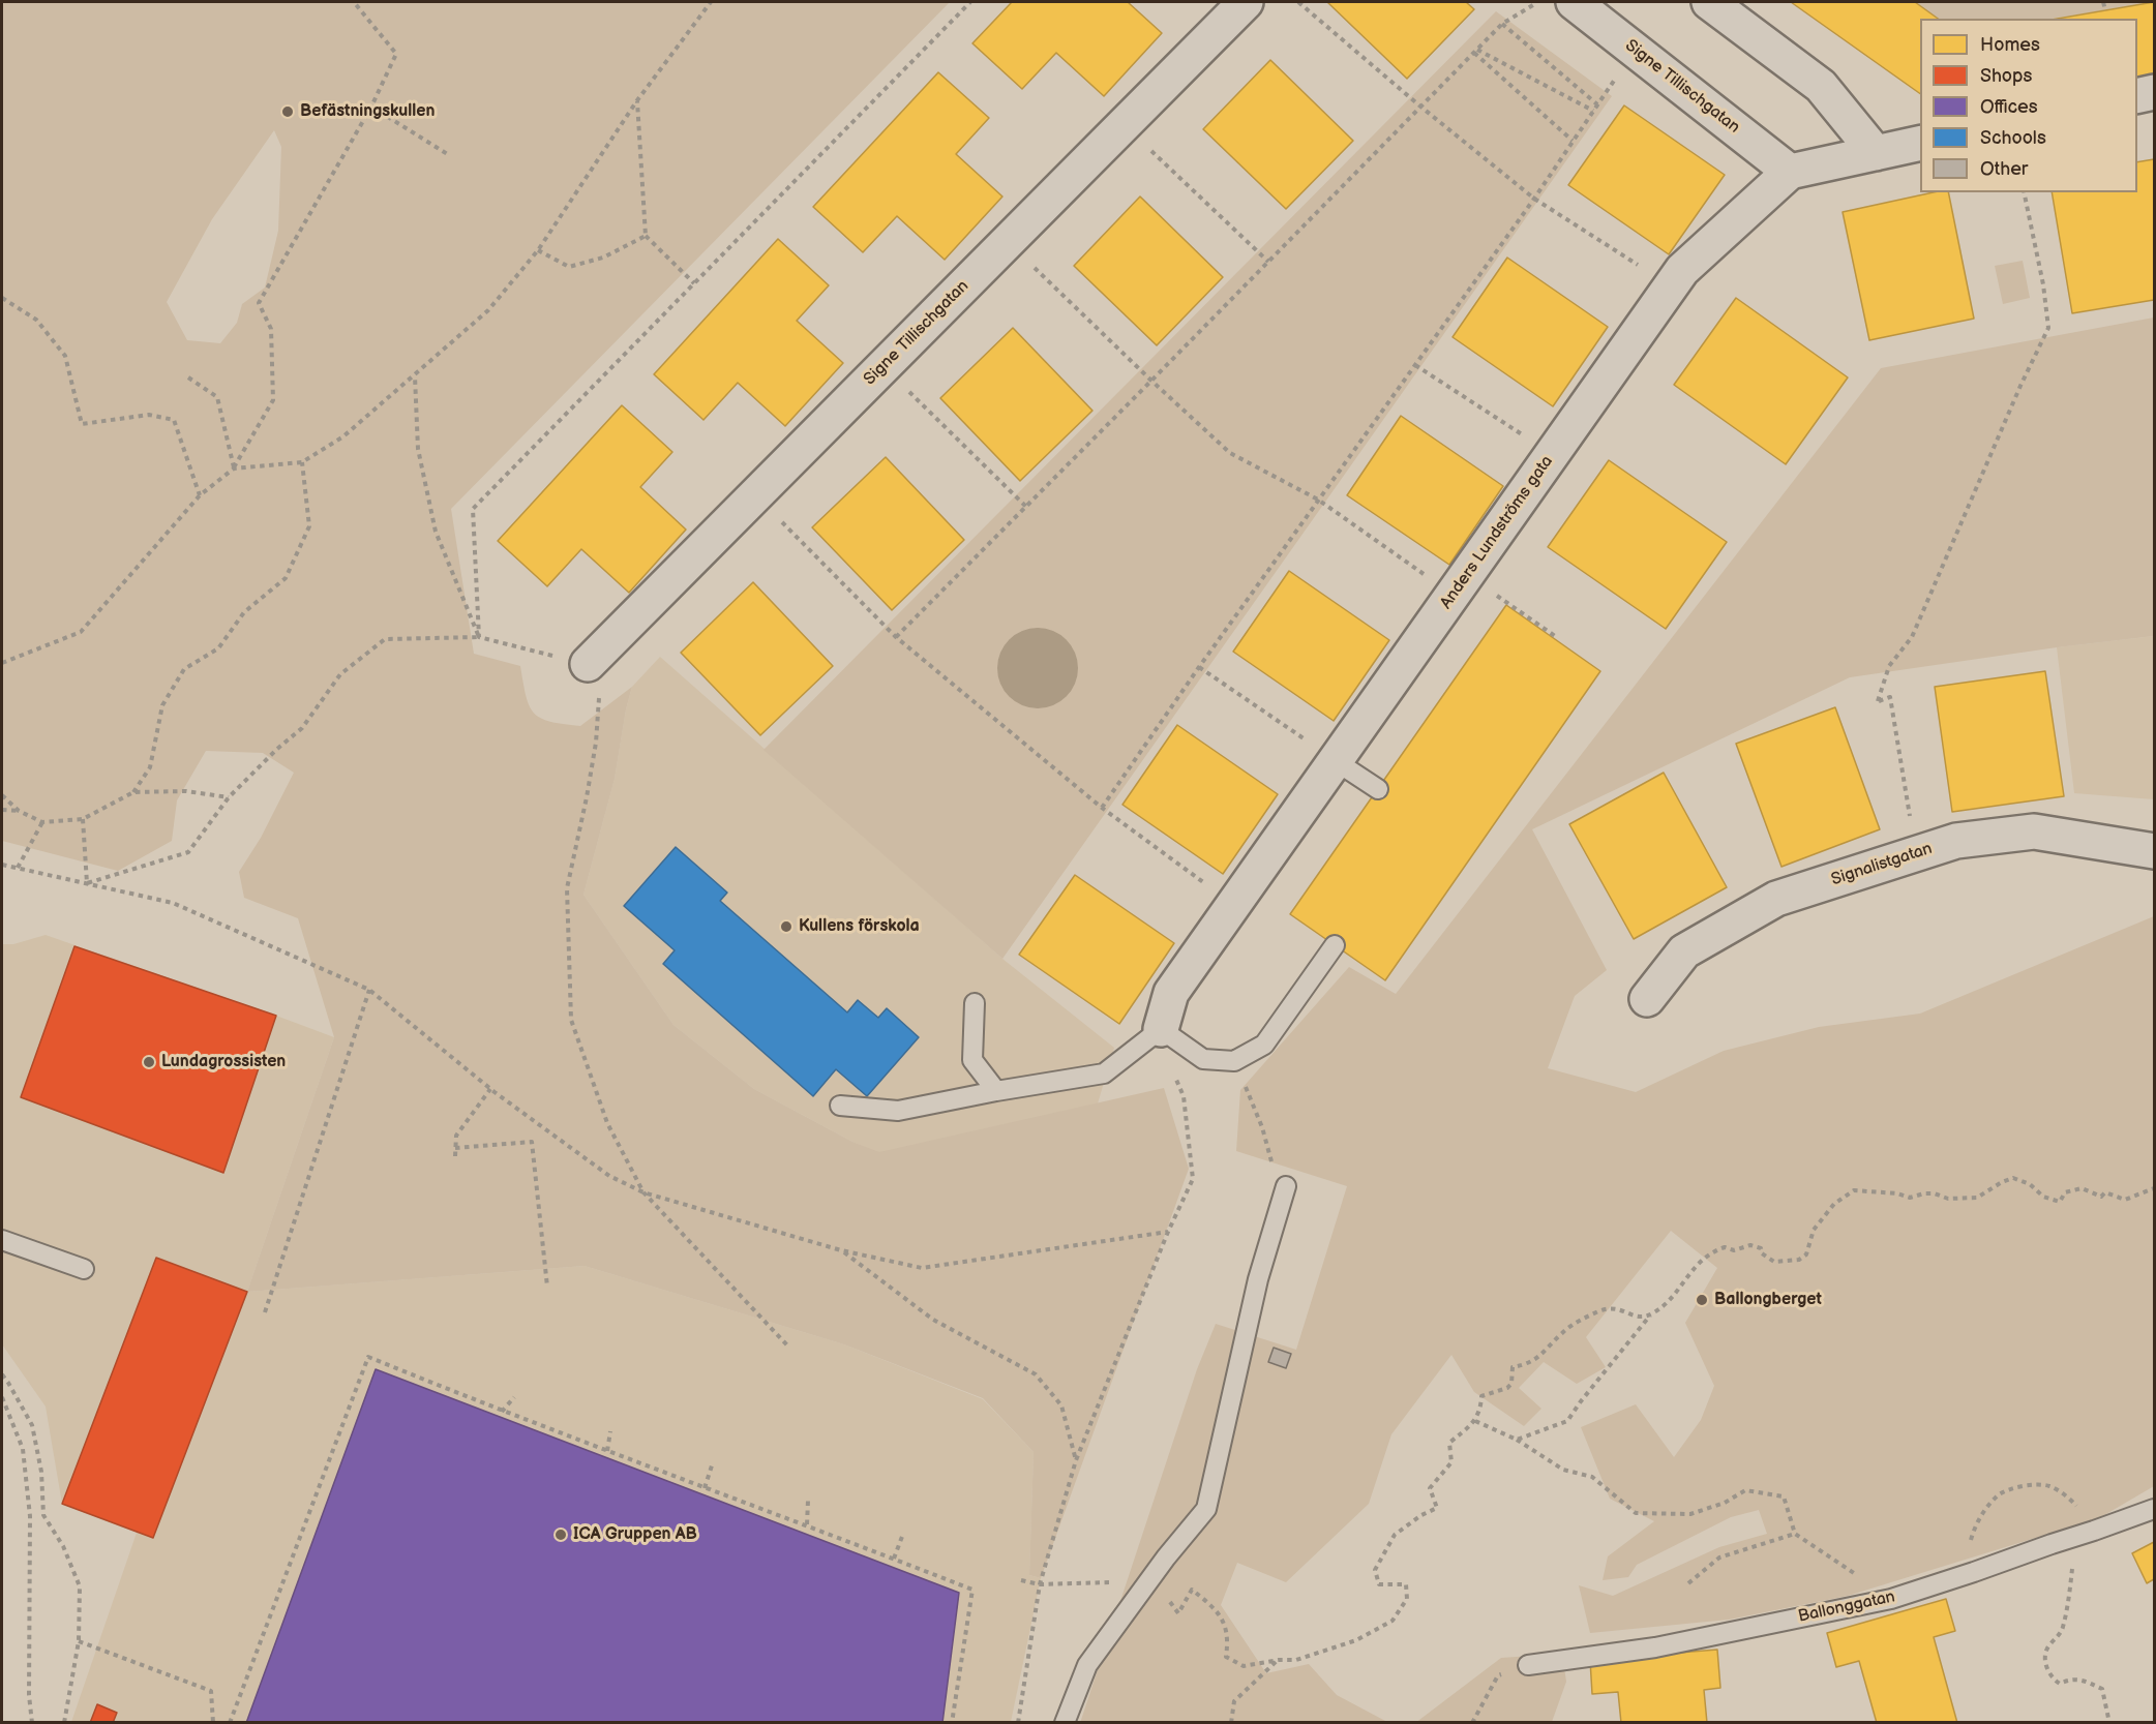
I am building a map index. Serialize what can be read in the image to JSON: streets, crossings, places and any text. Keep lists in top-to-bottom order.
{
  "streets": {
    "street": ["Signe Tillischgatan", "Anders Lundströms gata", "Signalistgatan"],
    "lane": ["Ballonggatan"]
  },
  "crossings": [
    ["Signe Tillischgatan", "Anders Lundströms gata"]
  ],
  "places": [
    "Befästningskullen",
    "Kullens förskola",
    "Lundagrossisten",
    "Ballongberget",
    "ICA Gruppen AB"
  ],
  "legend": [
    "Homes",
    "Shops",
    "Offices",
    "Schools",
    "Other"
  ]
}
